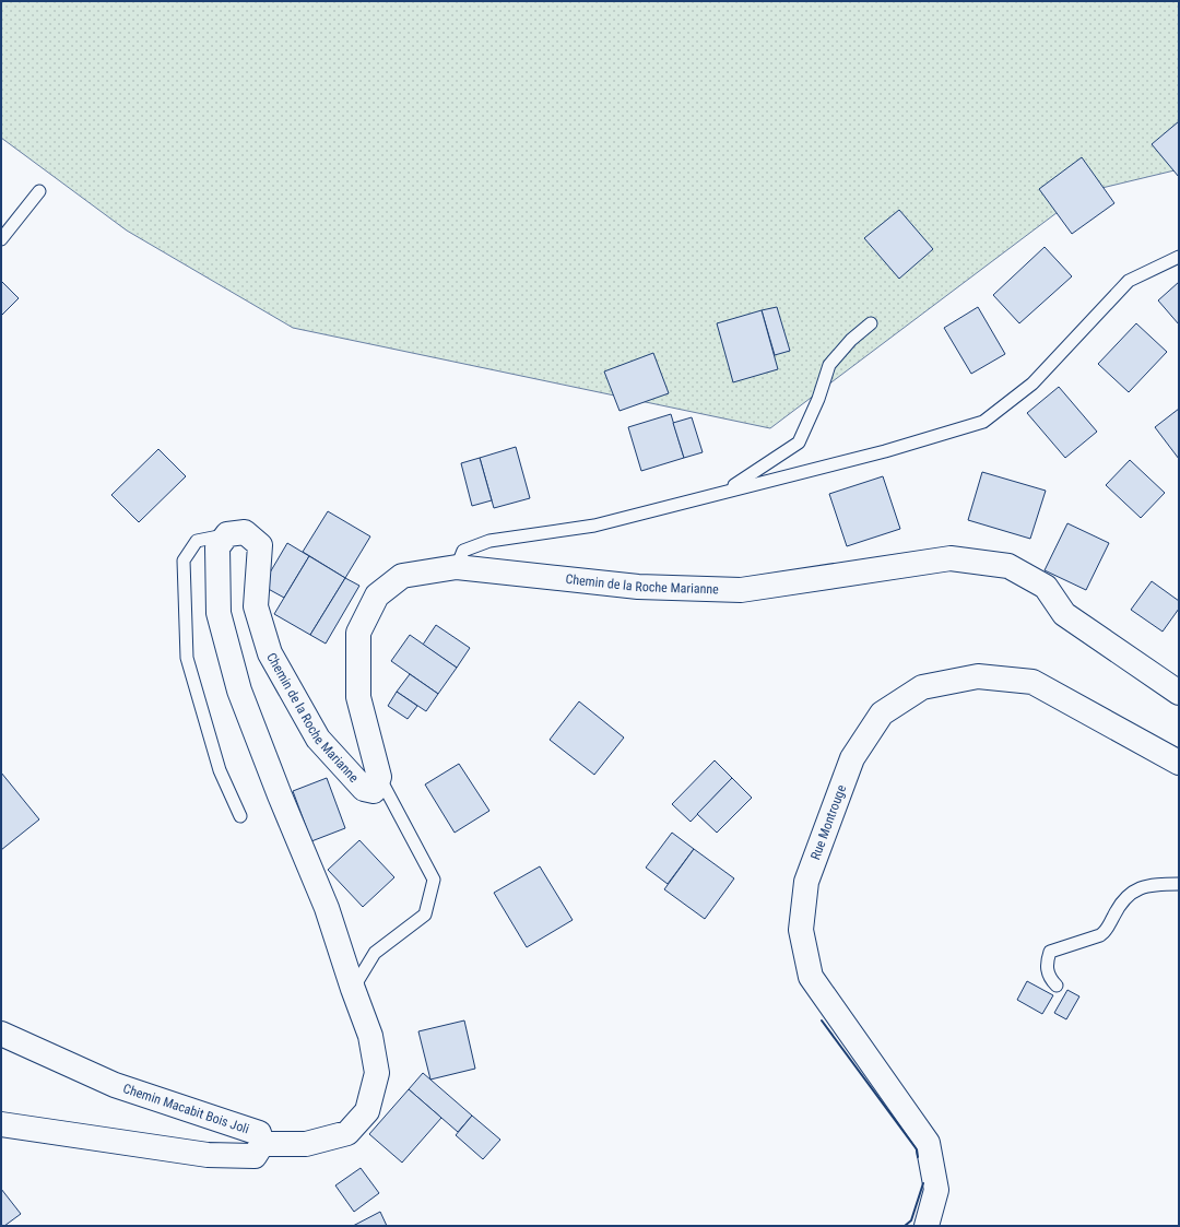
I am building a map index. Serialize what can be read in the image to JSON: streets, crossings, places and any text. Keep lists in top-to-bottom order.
{
  "streets": {
    "street": ["Chemin de la Roche Marianne", "Rue Montrouge", "Chemin Macabit Bois Joli"]
  }
}
